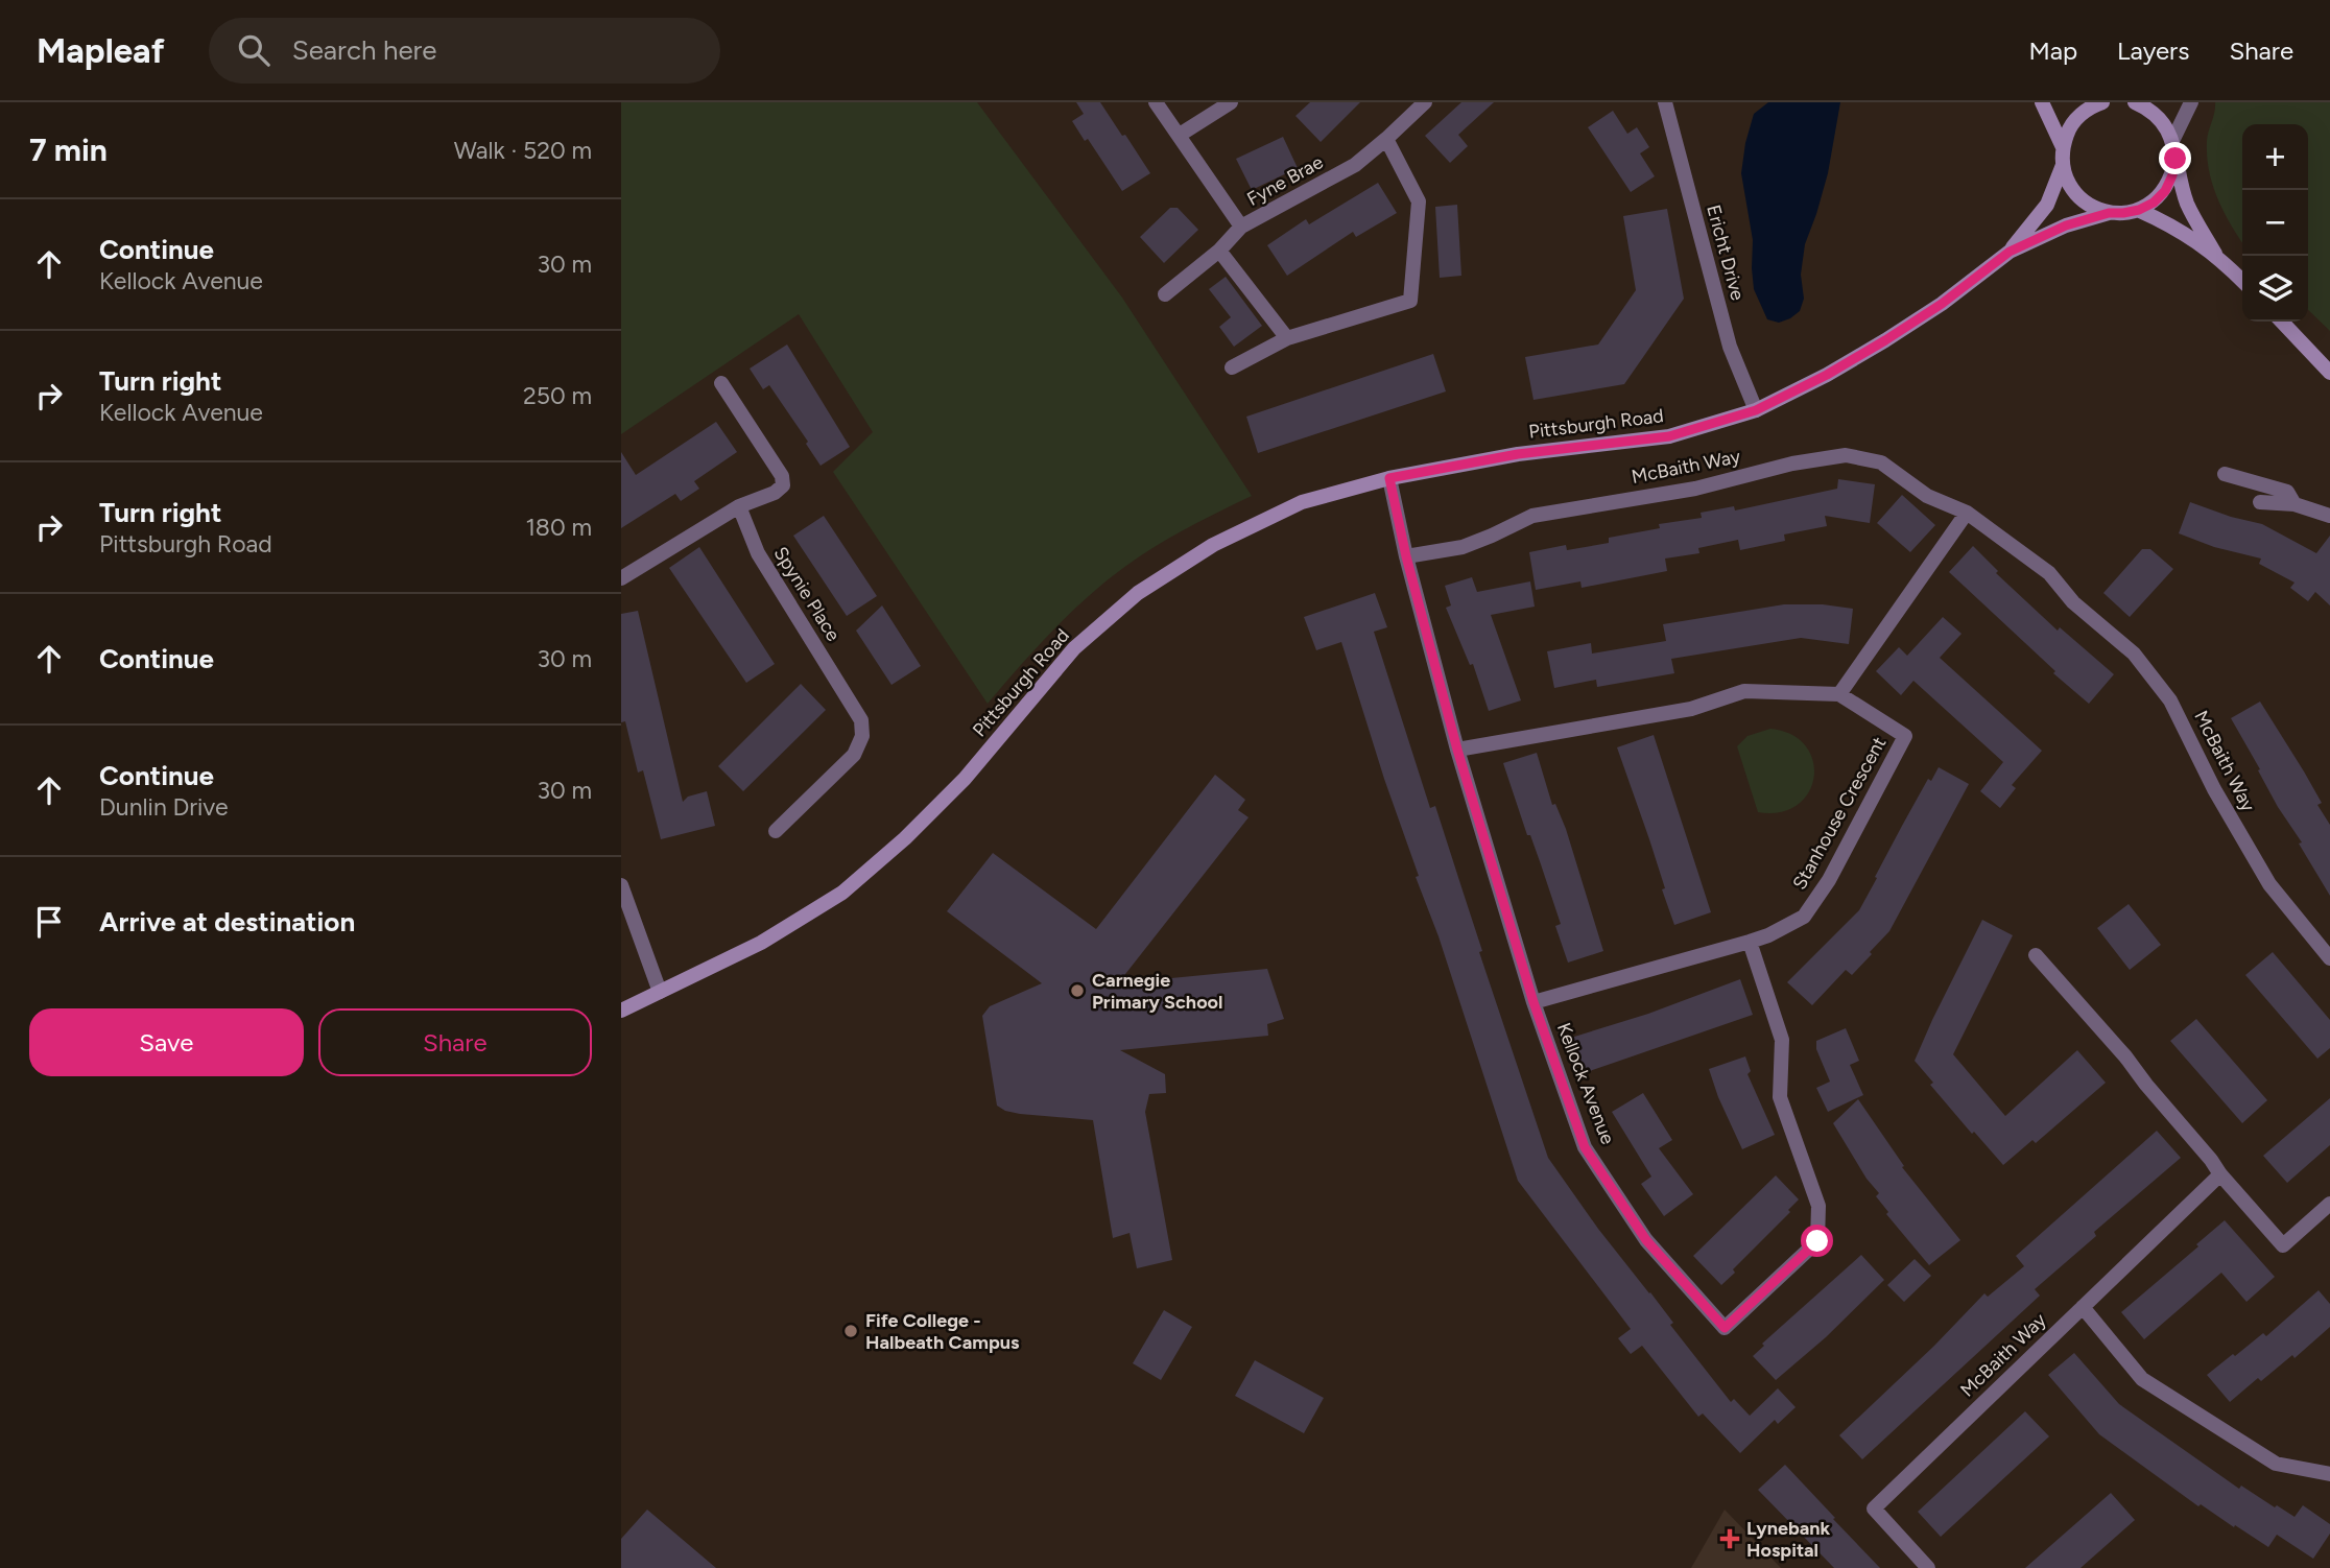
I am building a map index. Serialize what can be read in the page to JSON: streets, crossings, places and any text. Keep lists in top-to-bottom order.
{
  "streets": {
    "street": [
      "Fyne Brae",
      "Ericht Drive",
      "Pittsburgh Road",
      "McBaith Way",
      "Spynie Place",
      "Stanhouse Crescent",
      "Kellock Avenue"
    ]
  },
  "crossings": [
    ["Ericht Drive", "Pittsburgh Road"],
    ["Pittsburgh Road", "Kellock Avenue"],
    ["McBaith Way", "Kellock Avenue"],
    ["Stanhouse Crescent", "Kellock Avenue"]
  ],
  "places": {
    "other": ["Carnegie Primary School", "Fife College - Halbeath Campus"],
    "health": ["Lynebank Hospital"]
  },
  "page": {
    "header": "Mapleaf",
    "search": "Search here",
    "nav": ["Map", "Layers", "Share"],
    "heading": ["7 min", "Walk · 520 m"],
    "map_buttons": ["+", "−"],
    "list": [
      ["Continue", "Kellock Avenue", "30 m"],
      ["Turn right", "Kellock Avenue", "250 m"],
      ["Turn right", "Pittsburgh Road", "180 m"],
      ["Continue", "30 m"],
      ["Continue", "Dunlin Drive", "30 m"],
      "Arrive at destination"
    ],
    "buttons": ["Save", "Share"]
  }
}
